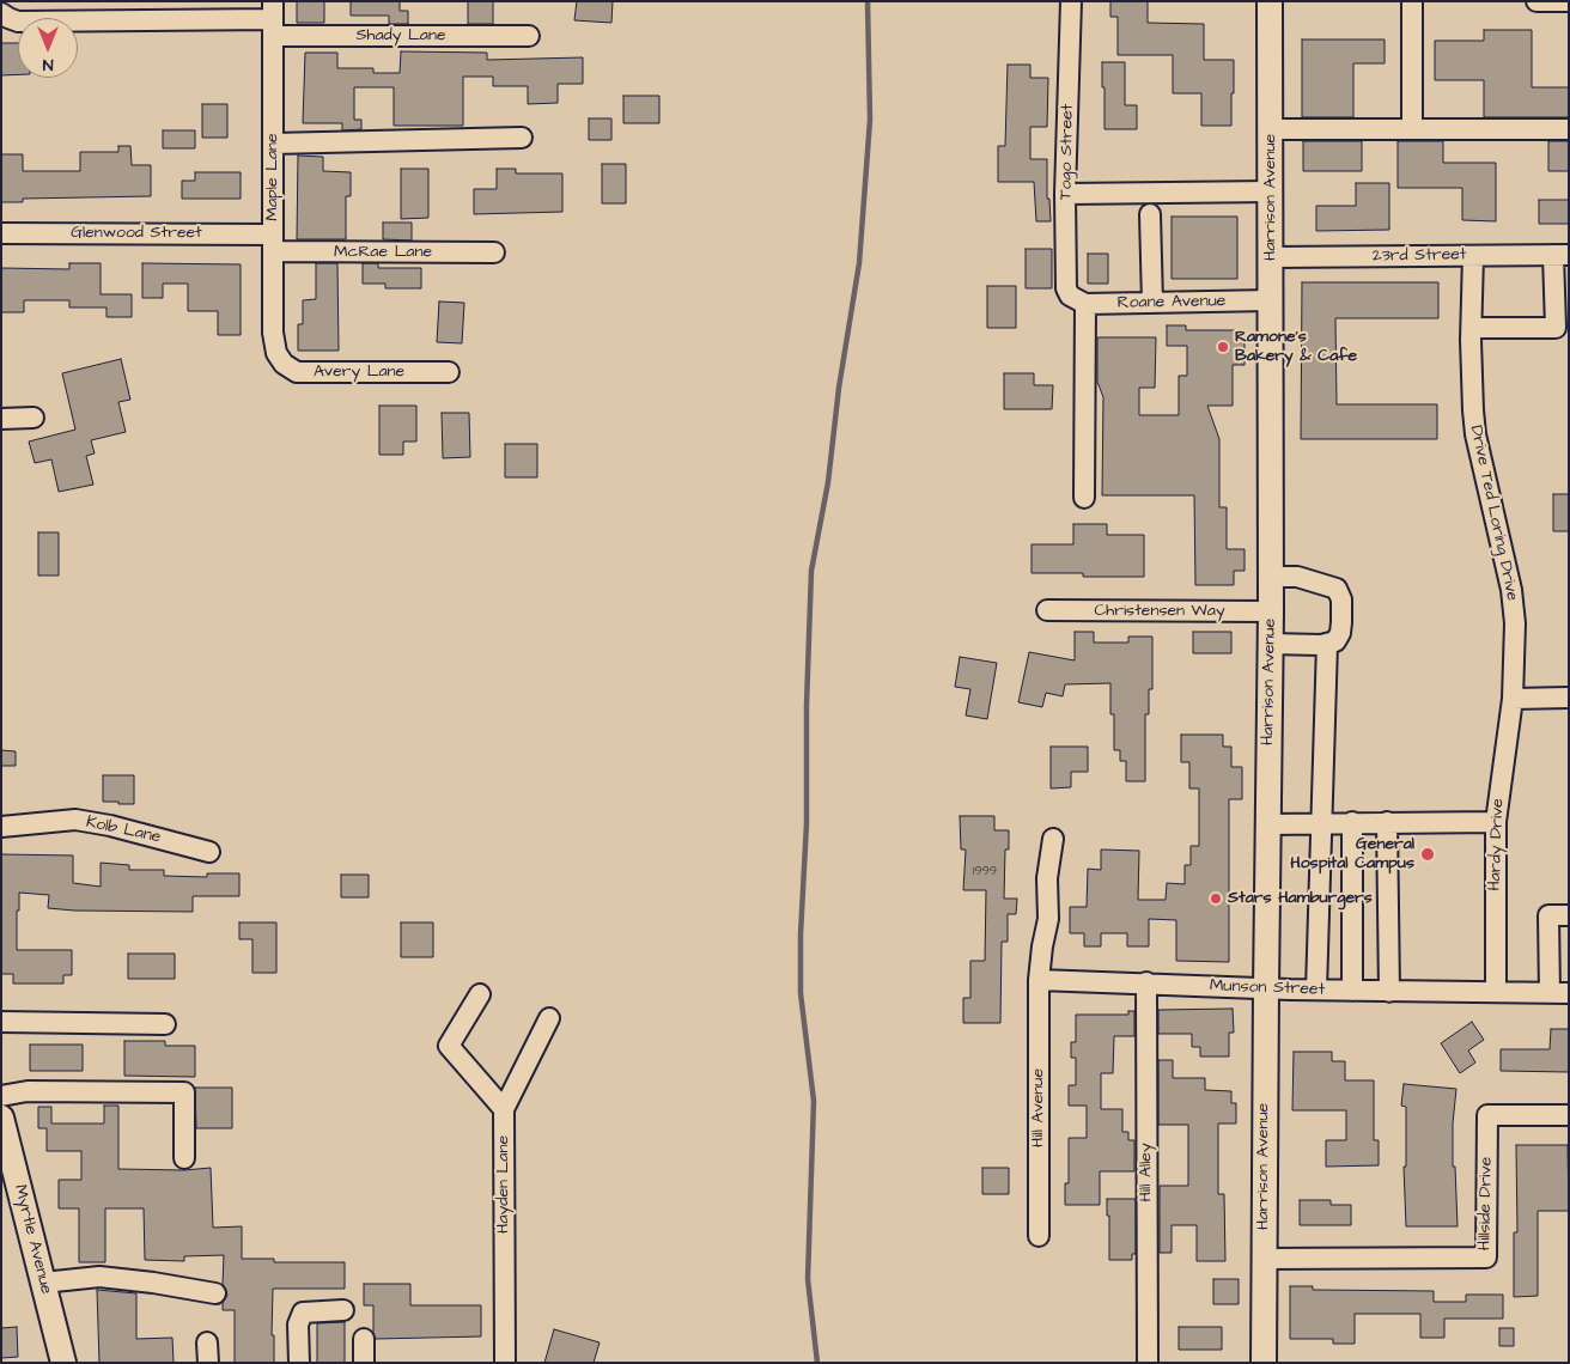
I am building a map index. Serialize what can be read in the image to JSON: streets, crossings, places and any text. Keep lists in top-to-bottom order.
{
  "streets": {
    "main road": ["Harrison Avenue", "Myrtle Avenue"],
    "street": [
      "Shady Lane",
      "Togo Street",
      "Maple Lane",
      "Glenwood Street",
      "McRae Lane",
      "23rd Street",
      "Roane Avenue",
      "Avery Lane",
      "Drive Ted Loring Drive",
      "Christensen Way",
      "Kolb Lane",
      "Hardy Drive",
      "Munson Street",
      "Hill Avenue",
      "Hill Alley",
      "Hayden Lane",
      "Hillside Drive"
    ]
  },
  "crossings": [
    ["Shady Lane", "Maple Lane"],
    ["Togo Street", "Roane Avenue"],
    ["Maple Lane", "Glenwood Street"],
    ["Maple Lane", "McRae Lane"],
    ["Maple Lane", "Avery Lane"],
    ["Harrison Avenue", "23rd Street"],
    ["Harrison Avenue", "Roane Avenue"],
    ["Harrison Avenue", "Christensen Way"],
    ["Harrison Avenue", "Munson Street"],
    ["Harrison Avenue", "Hillside Drive"],
    ["Glenwood Street", "McRae Lane"],
    ["23rd Street", "Drive Ted Loring Drive"],
    ["Drive Ted Loring Drive", "Hardy Drive"],
    ["Hardy Drive", "Munson Street"],
    ["Munson Street", "Hill Avenue"],
    ["Munson Street", "Hill Alley"]
  ],
  "places": ["Ramone's Bakery & Cafe", "General Hospital Campus", "Stars Hamburgers"],
  "house_numbers": ["1999"],
  "north": "bottom"
}
